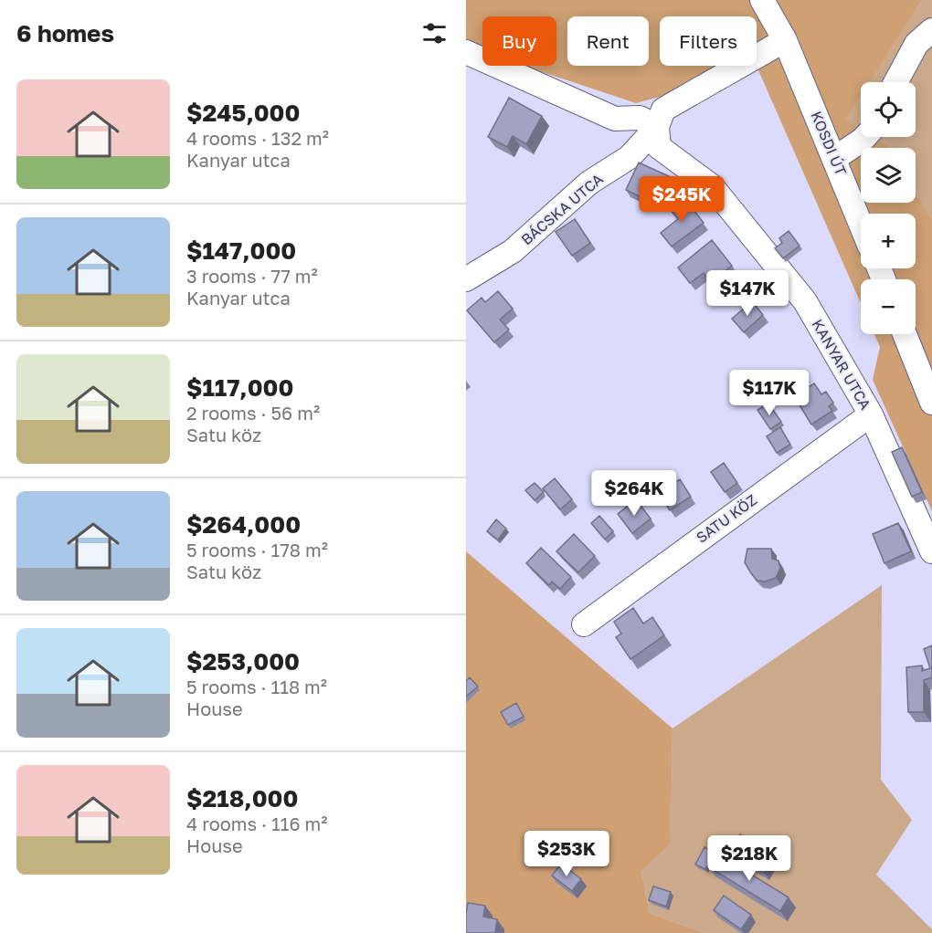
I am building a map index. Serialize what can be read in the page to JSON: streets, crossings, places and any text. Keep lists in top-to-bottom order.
{
  "streets": {
    "street": [
      "KOSDI ÚT",
      "BÁCSKA UTCA",
      "KANYAR UTCA",
      "SATU KÖZ"
    ]
  },
  "crossings": [
    ["KOSDI ÚT", "BÁCSKA UTCA"],
    ["BÁCSKA UTCA", "KANYAR UTCA"],
    ["KANYAR UTCA", "SATU KÖZ"]
  ],
  "page": {
    "heading": "6 homes",
    "chip": ["Buy", "Rent", "Filters"],
    "list": [
      {
        "name": "$245,000",
        "note": "4 rooms · 132 m² · Kanyar utca"
      },
      {
        "name": "$147,000",
        "note": "3 rooms · 77 m² · Kanyar utca"
      },
      {
        "name": "$117,000",
        "note": "2 rooms · 56 m² · Satu köz"
      },
      {
        "name": "$264,000",
        "note": "5 rooms · 178 m² · Satu köz"
      },
      {
        "name": "$253,000",
        "note": "5 rooms · 118 m² · House"
      },
      {
        "name": "$218,000",
        "note": "4 rooms · 116 m² · House"
      }
    ],
    "map_buttons": ["+", "−"],
    "price": [
      "$245K",
      "$147K",
      "$117K",
      "$264K",
      "$253K",
      "$218K"
    ]
  }
}
